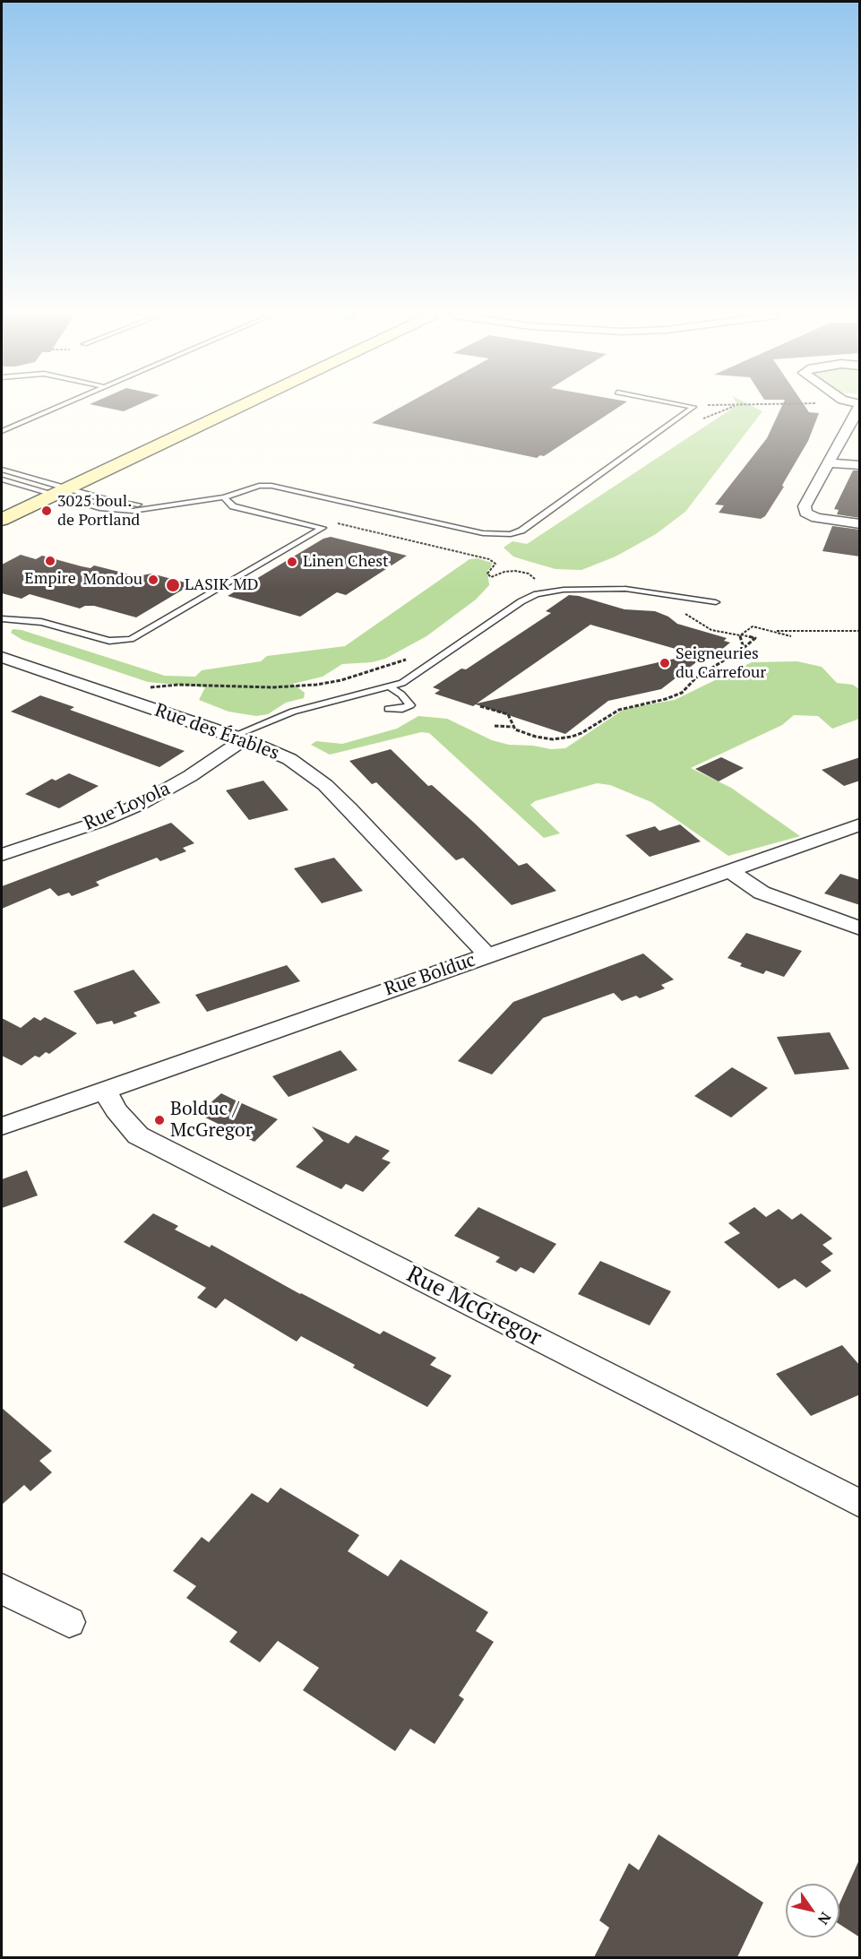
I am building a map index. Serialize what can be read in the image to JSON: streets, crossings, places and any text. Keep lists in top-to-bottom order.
{
  "streets": {
    "street": [
      "Rue des Érables",
      "Rue Loyola",
      "Rue Bolduc",
      "Rue McGregor"
    ]
  },
  "crossings": [
    ["Rue des Érables", "Rue Loyola"],
    ["Rue des Érables", "Rue Bolduc"],
    ["Rue Bolduc", "Rue McGregor"]
  ],
  "places": [
    "3025 boul. de Portland",
    "Empire",
    "Linen Chest",
    "Mondou",
    "LASIK MD",
    "Seigneuries du Carrefour",
    "Bolduc / McGregor"
  ],
  "north": "bottom right"
}
